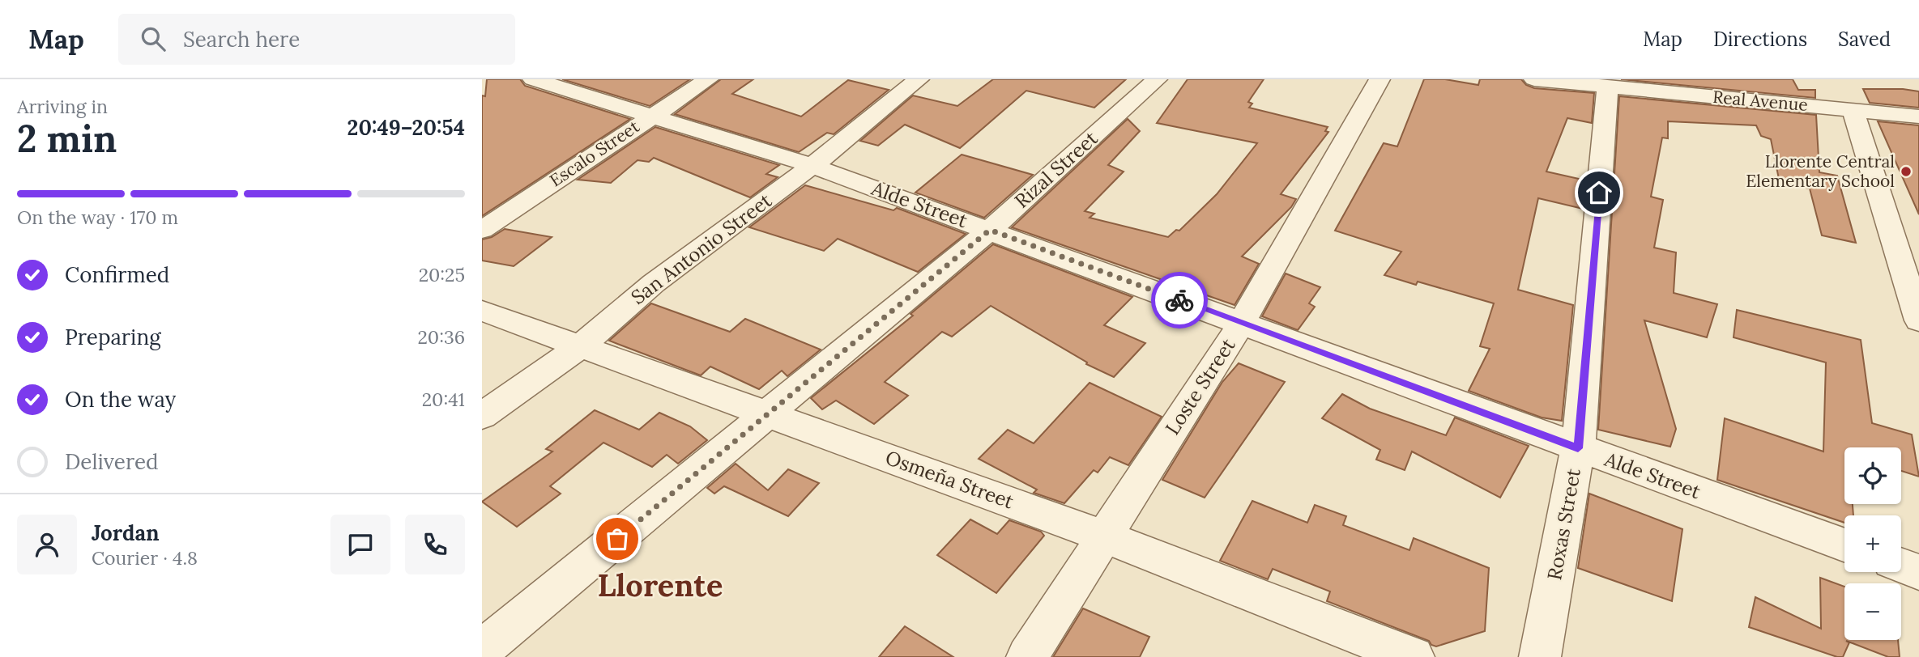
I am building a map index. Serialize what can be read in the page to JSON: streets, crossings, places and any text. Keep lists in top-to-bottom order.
{
  "streets": {
    "street": [
      "Real Avenue",
      "Escalo Street",
      "Rizal Street",
      "Alde Street",
      "San Antonio Street",
      "Loste Street",
      "Osmeña Street",
      "Roxas Street"
    ]
  },
  "crossings": [
    ["Real Avenue", "Roxas Street"],
    ["Escalo Street", "Alde Street"],
    ["Rizal Street", "Alde Street"],
    ["Rizal Street", "Osmeña Street"],
    ["Alde Street", "San Antonio Street"],
    ["Alde Street", "Loste Street"],
    ["Alde Street", "Roxas Street"],
    ["San Antonio Street", "Osmeña Street"],
    ["Loste Street", "Osmeña Street"]
  ],
  "districts": ["Llorente"],
  "places": ["Llorente Central Elementary School"],
  "page": {
    "header": "Map",
    "search": "Search here",
    "nav": ["Map", "Directions", "Saved"],
    "heading": ["2 min", "Arriving in", "20:49–20:54"],
    "panel": ["Jordan", "Courier · 4.8"],
    "bar": "On the way · 170 m",
    "list": [
      ["Confirmed", "20:25"],
      ["Preparing", "20:36"],
      ["On the way", "20:41"],
      "Delivered"
    ],
    "map_buttons": ["+", "−"]
  }
}
